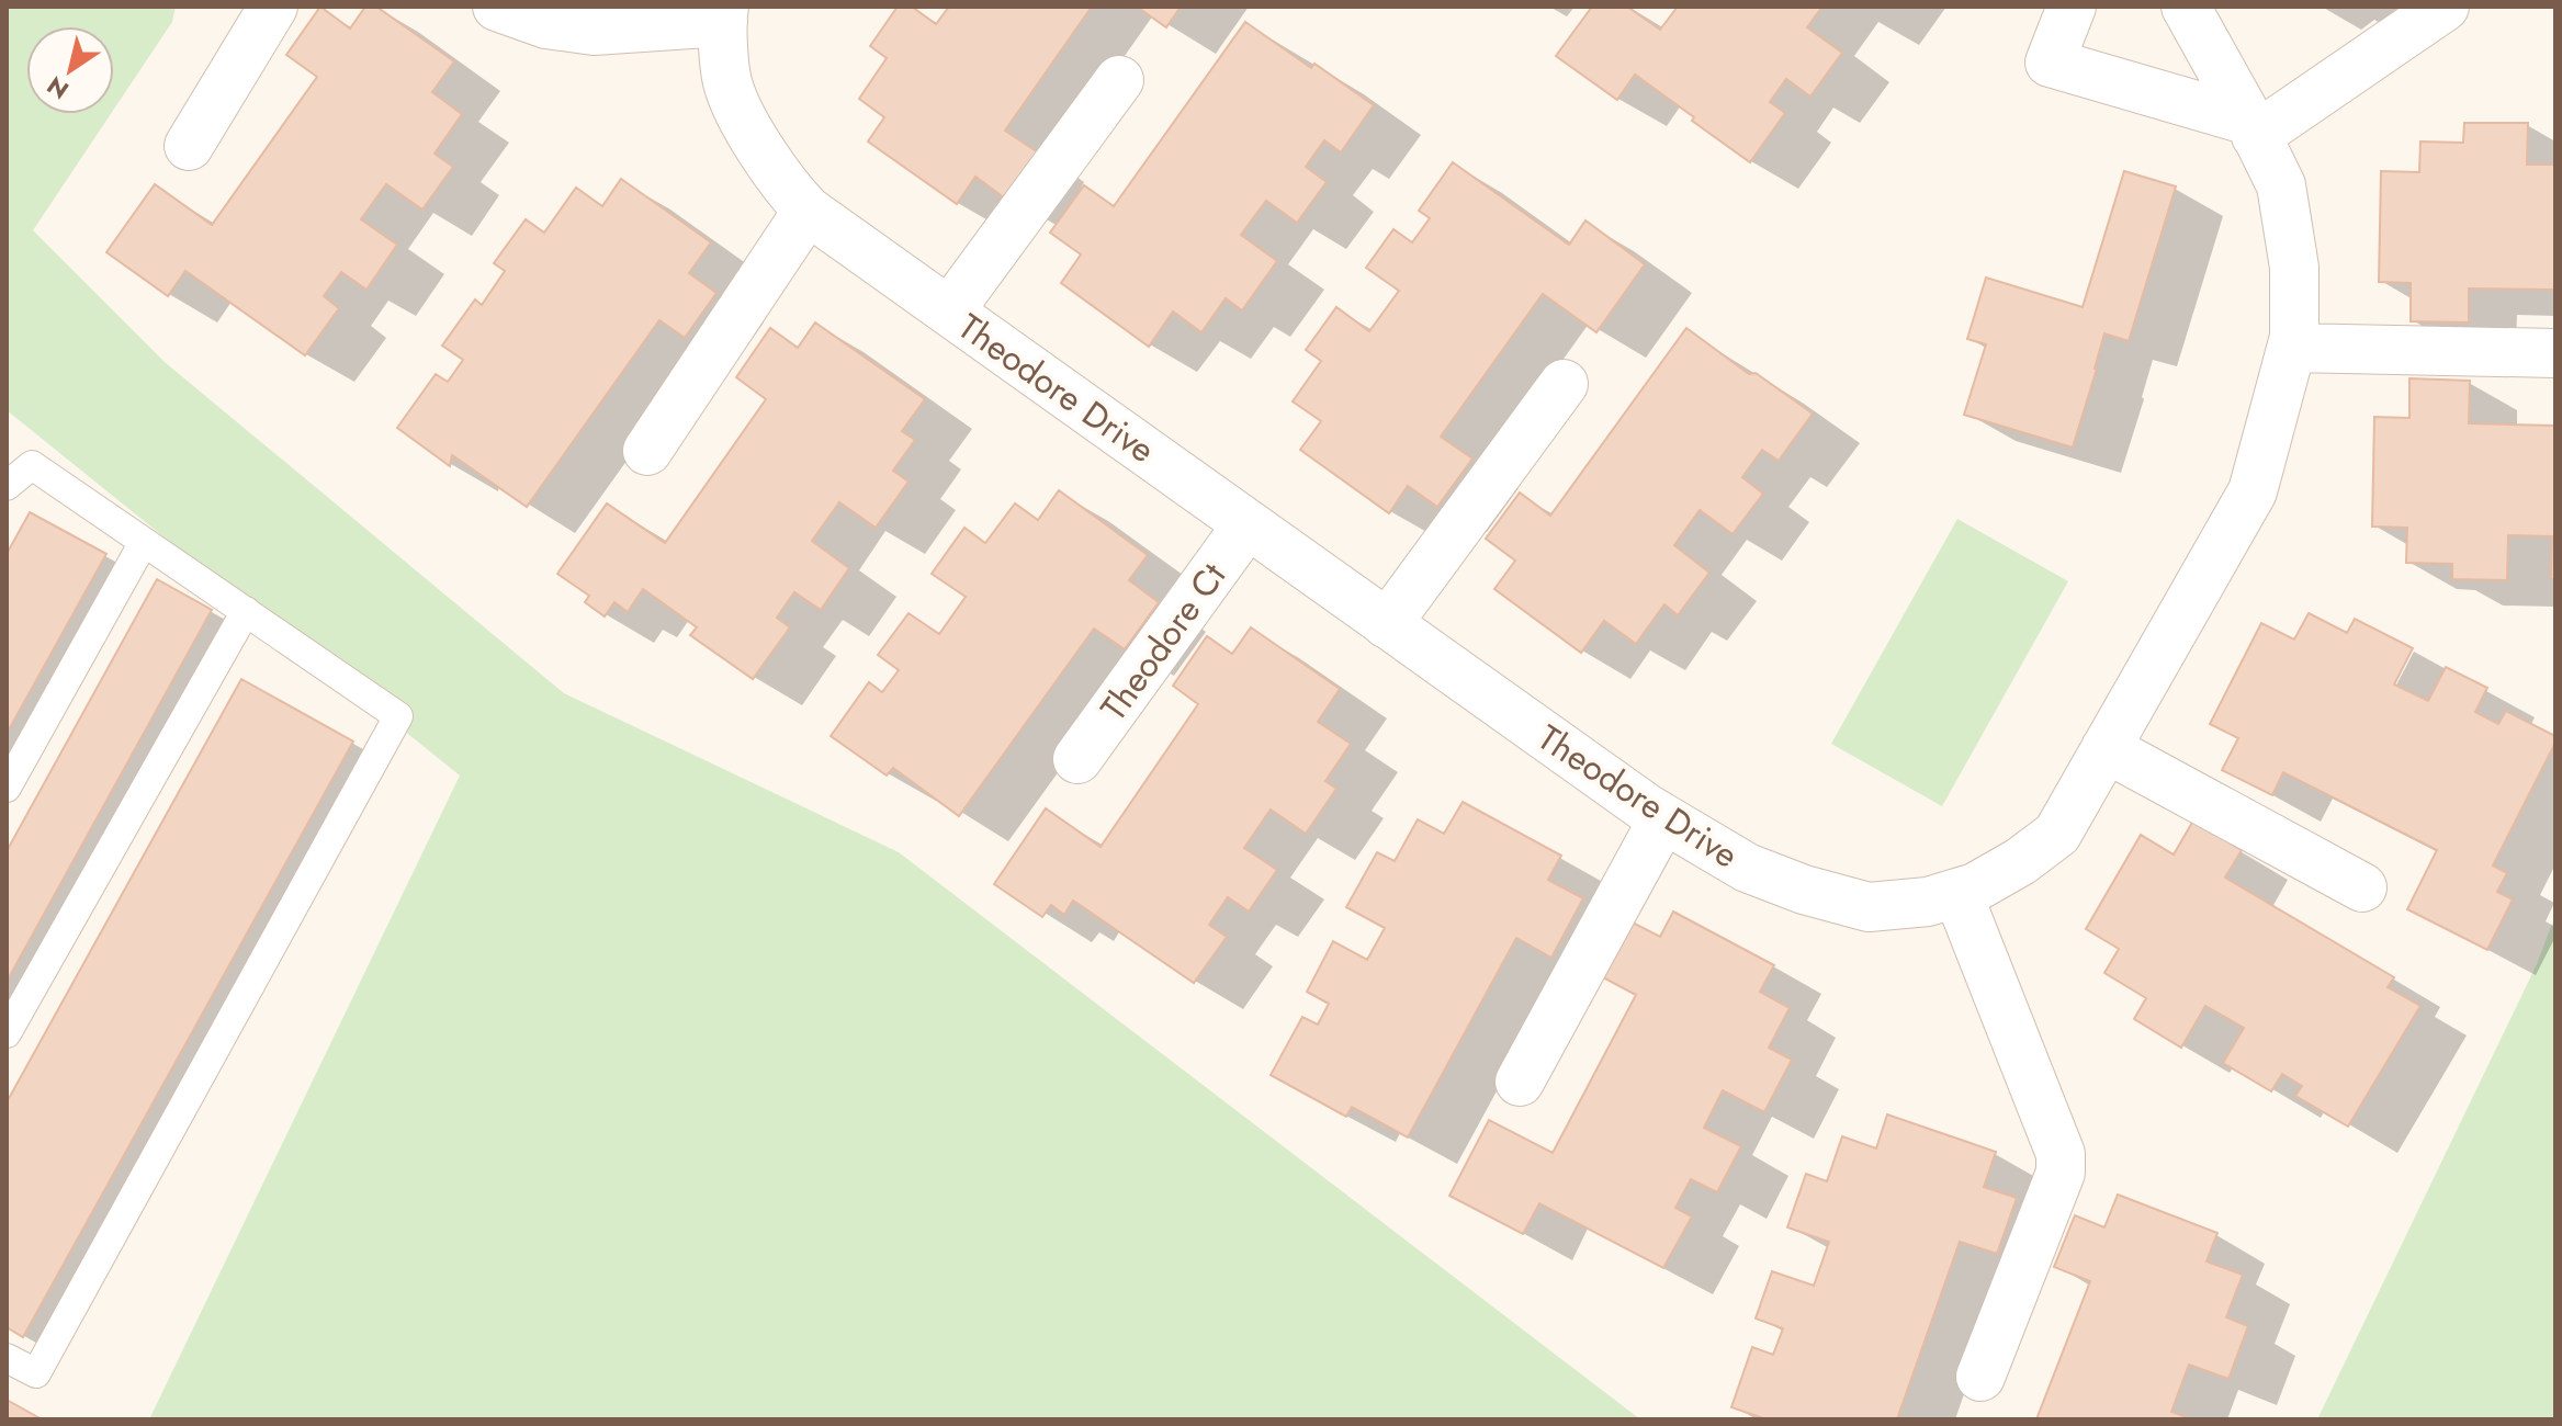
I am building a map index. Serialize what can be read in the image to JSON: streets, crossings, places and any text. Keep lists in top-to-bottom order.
{
  "streets": {
    "street": ["Theodore Drive", "Theodore Ct"]
  },
  "crossings": [
    ["Theodore Drive", "Theodore Ct"]
  ],
  "north": "bottom left"
}
